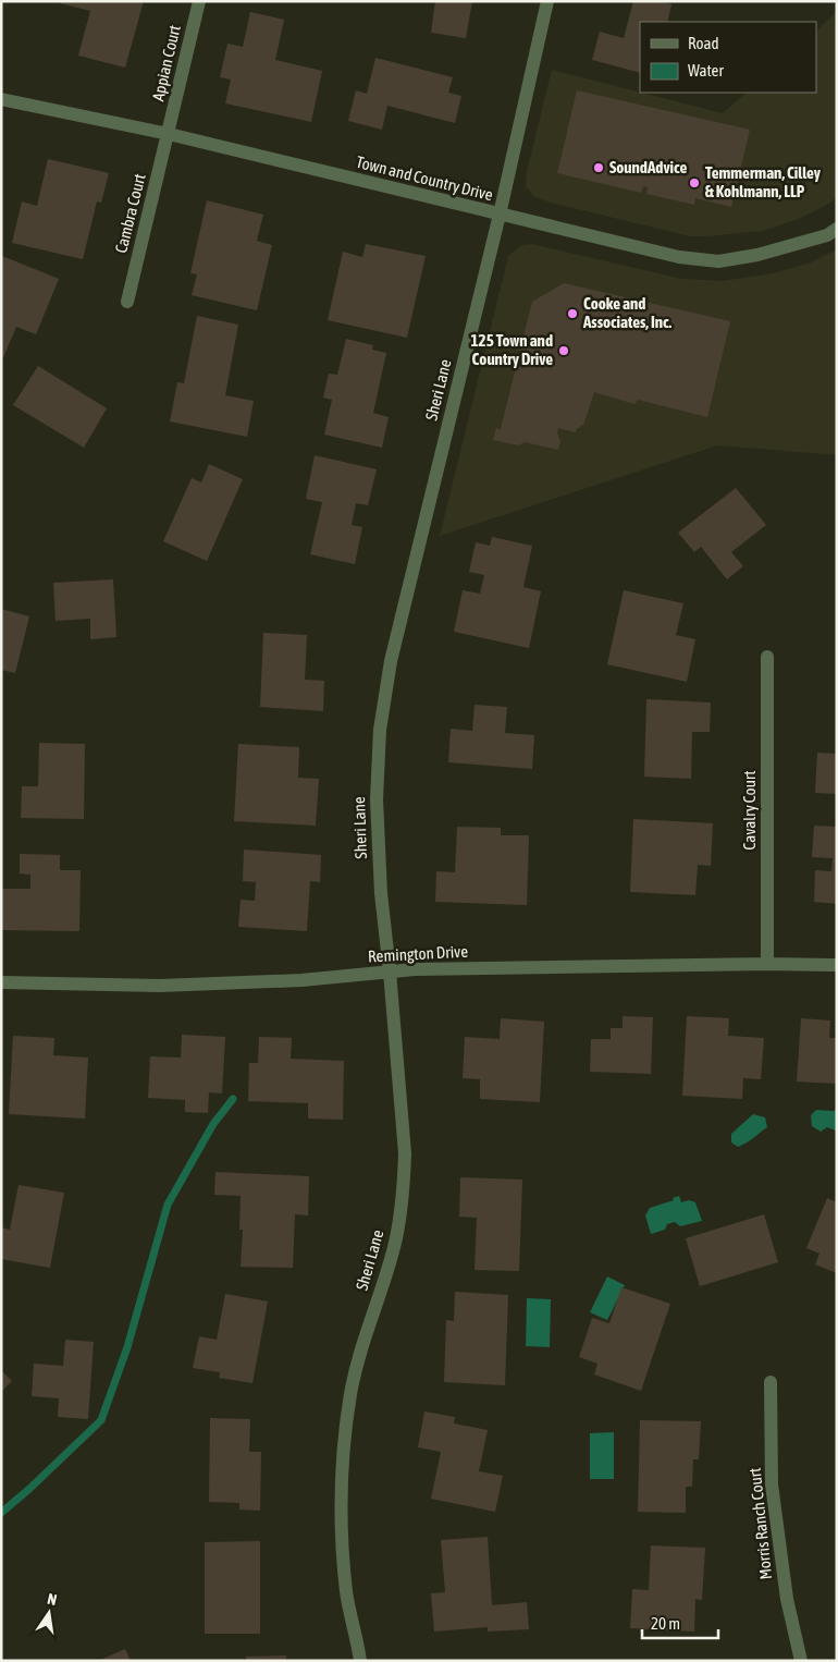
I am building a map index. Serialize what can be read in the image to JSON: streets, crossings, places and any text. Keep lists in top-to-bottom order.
{
  "streets": {
    "street": [
      "Appian Court",
      "Town and Country Drive",
      "Cambra Court",
      "Sheri Lane",
      "Cavalry Court",
      "Remington Drive",
      "Morris Ranch Court"
    ]
  },
  "crossings": [
    ["Appian Court", "Town and Country Drive"],
    ["Appian Court", "Cambra Court"],
    ["Town and Country Drive", "Cambra Court"],
    ["Town and Country Drive", "Sheri Lane"],
    ["Sheri Lane", "Remington Drive"],
    ["Cavalry Court", "Remington Drive"]
  ],
  "places": [
    "SoundAdvice",
    "Temmerman, Cilley & Kohlmann, LLP",
    "Cooke and Associates, Inc.",
    "125 Town and Country Drive"
  ],
  "legend": ["Road", "Water"],
  "scale_bar": "20 m",
  "north": "top"
}
